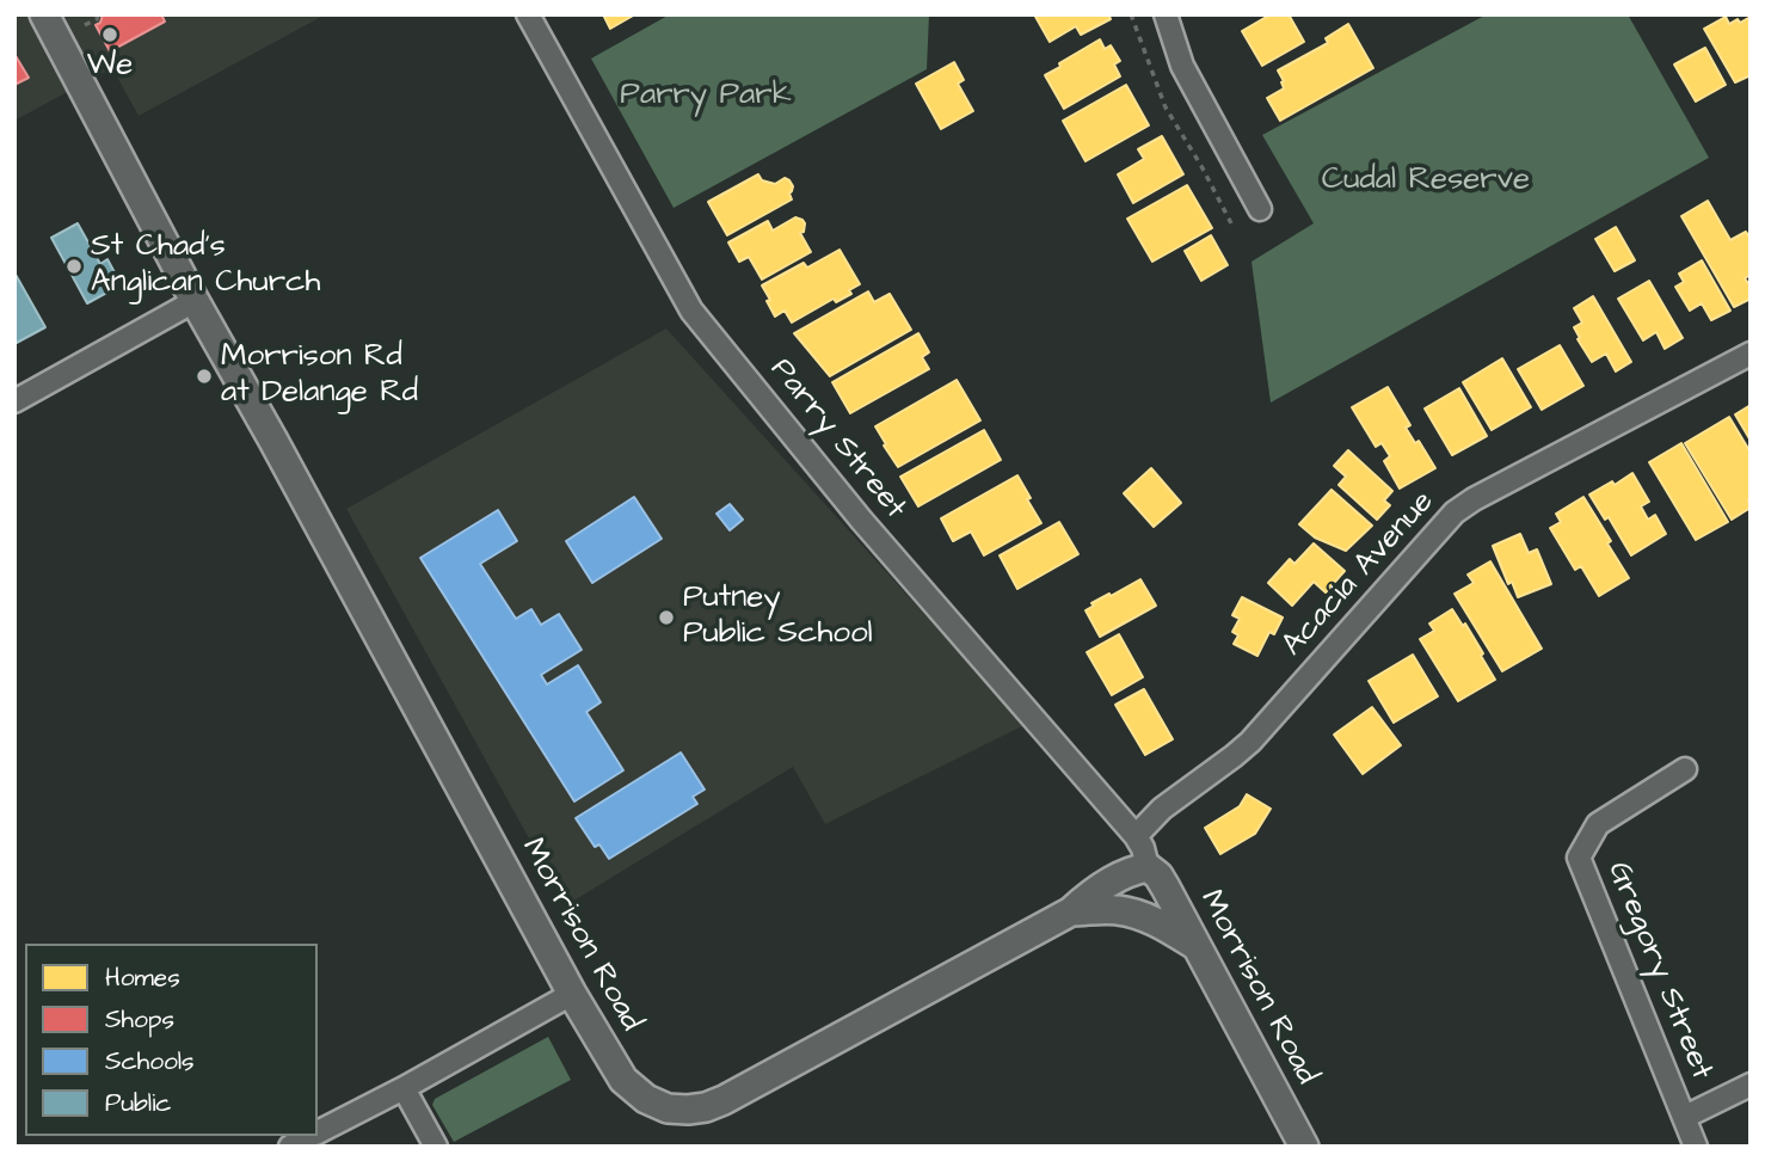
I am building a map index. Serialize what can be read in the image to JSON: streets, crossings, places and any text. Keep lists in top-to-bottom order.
{
  "streets": {
    "street": [
      "Parry Street",
      "Acacia Avenue",
      "Morrison Road",
      "Gregory Street"
    ]
  },
  "crossings": [
    ["Parry Street", "Acacia Avenue"],
    ["Parry Street", "Morrison Road"]
  ],
  "parks": ["Parry Park", "Cudal Reserve"],
  "places": [
    "We",
    "St Chad's Anglican Church",
    "Morrison Rd at Delange Rd",
    "Putney Public School"
  ],
  "legend": [
    "Homes",
    "Shops",
    "Schools",
    "Public"
  ]
}
